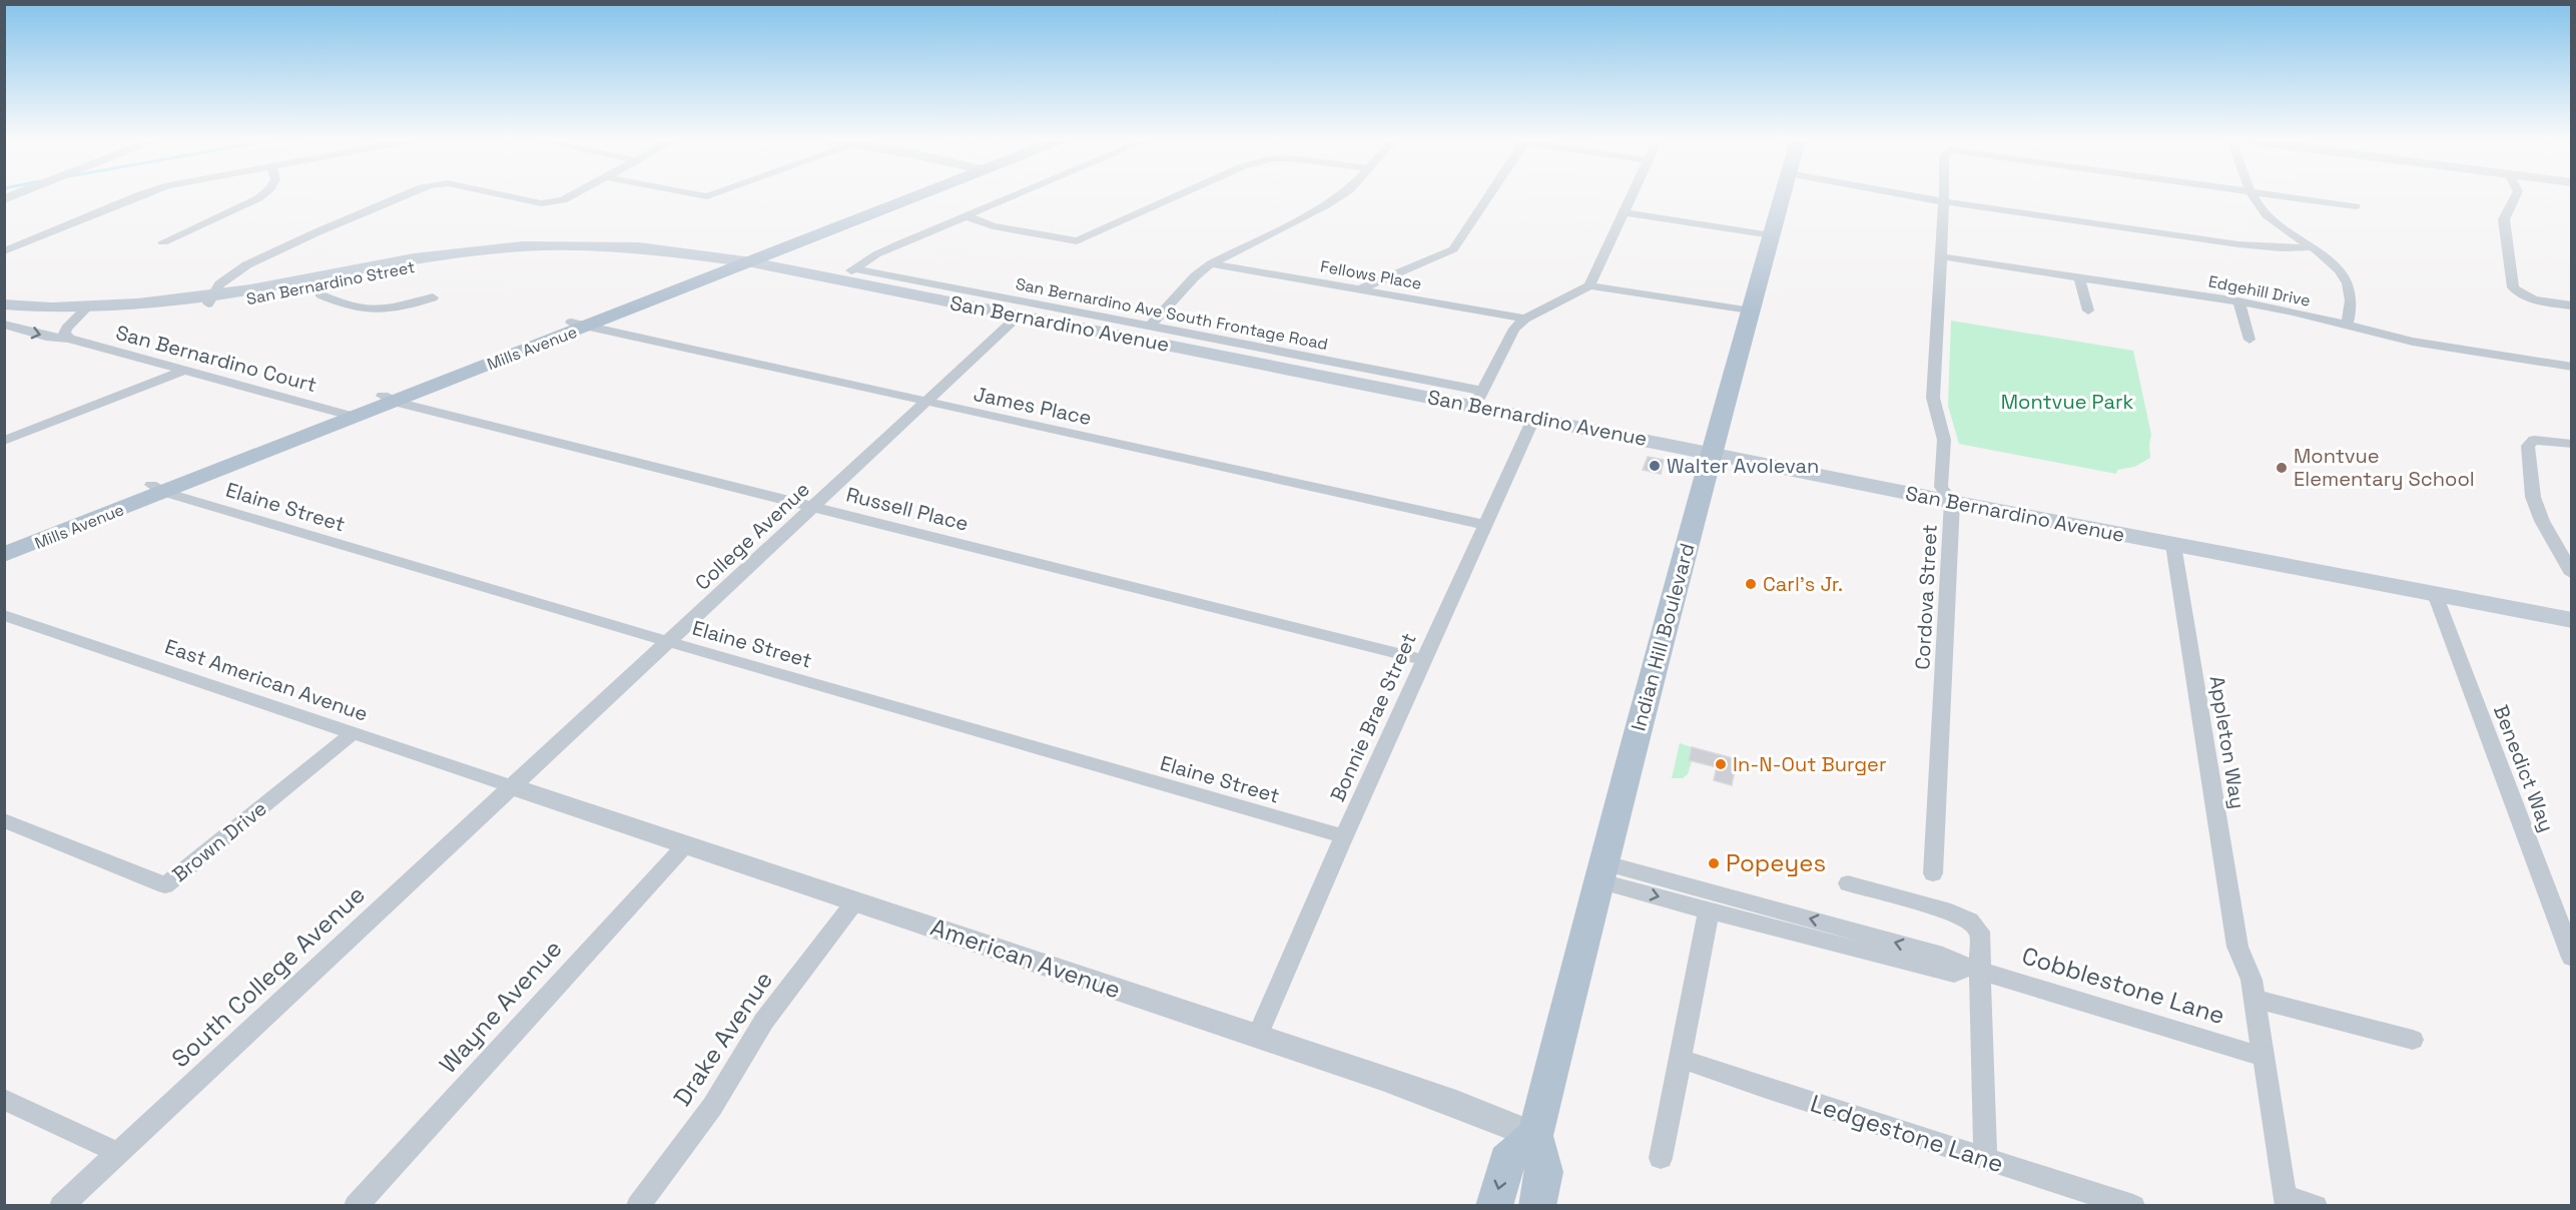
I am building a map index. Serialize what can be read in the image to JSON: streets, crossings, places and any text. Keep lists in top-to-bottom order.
{
  "streets": {
    "main road": [
      "San Bernardino Street",
      "San Bernardino Avenue",
      "Mills Avenue",
      "Indian Hill Boulevard"
    ],
    "street": [
      "Fellows Place",
      "Edgehill Drive",
      "San Bernardino Ave South Frontage Road",
      "San Bernardino Court",
      "James Place",
      "Elaine Street",
      "Russell Place",
      "College Avenue",
      "Cordova Street",
      "East American Avenue",
      "Bonnie Brae Street",
      "Appleton Way",
      "Benedict Way",
      "Brown Drive",
      "American Avenue",
      "South College Avenue",
      "Cobblestone Lane",
      "Wayne Avenue",
      "Drake Avenue",
      "Ledgestone Lane"
    ]
  },
  "crossings": [
    ["San Bernardino Street", "San Bernardino Avenue"],
    ["San Bernardino Street", "Mills Avenue"],
    ["Edgehill Drive", "Cordova Street"],
    ["San Bernardino Ave South Frontage Road", "San Bernardino Avenue"],
    ["San Bernardino Avenue", "Mills Avenue"],
    ["San Bernardino Avenue", "College Avenue"],
    ["San Bernardino Avenue", "Cordova Street"],
    ["San Bernardino Avenue", "Indian Hill Boulevard"],
    ["San Bernardino Avenue", "Bonnie Brae Street"],
    ["San Bernardino Avenue", "Appleton Way"],
    ["San Bernardino Avenue", "Benedict Way"],
    ["Mills Avenue", "San Bernardino Court"],
    ["Mills Avenue", "James Place"],
    ["Mills Avenue", "Elaine Street"],
    ["Mills Avenue", "Russell Place"],
    ["James Place", "College Avenue"],
    ["James Place", "Bonnie Brae Street"],
    ["Elaine Street", "College Avenue"],
    ["Elaine Street", "Bonnie Brae Street"],
    ["Russell Place", "College Avenue"],
    ["Russell Place", "Bonnie Brae Street"],
    ["College Avenue", "East American Avenue"],
    ["College Avenue", "American Avenue"],
    ["College Avenue", "South College Avenue"],
    ["Indian Hill Boulevard", "American Avenue"],
    ["Indian Hill Boulevard", "Cobblestone Lane"],
    ["East American Avenue", "Brown Drive"],
    ["East American Avenue", "American Avenue"],
    ["East American Avenue", "South College Avenue"],
    ["Bonnie Brae Street", "American Avenue"],
    ["Appleton Way", "Cobblestone Lane"],
    ["American Avenue", "South College Avenue"],
    ["American Avenue", "Wayne Avenue"],
    ["American Avenue", "Drake Avenue"]
  ],
  "parks": ["Montvue Park"],
  "places": [
    "Walter Avolevan",
    "Montvue Elementary School",
    "Carl's Jr.",
    "In-N-Out Burger",
    "Popeyes"
  ]
}
